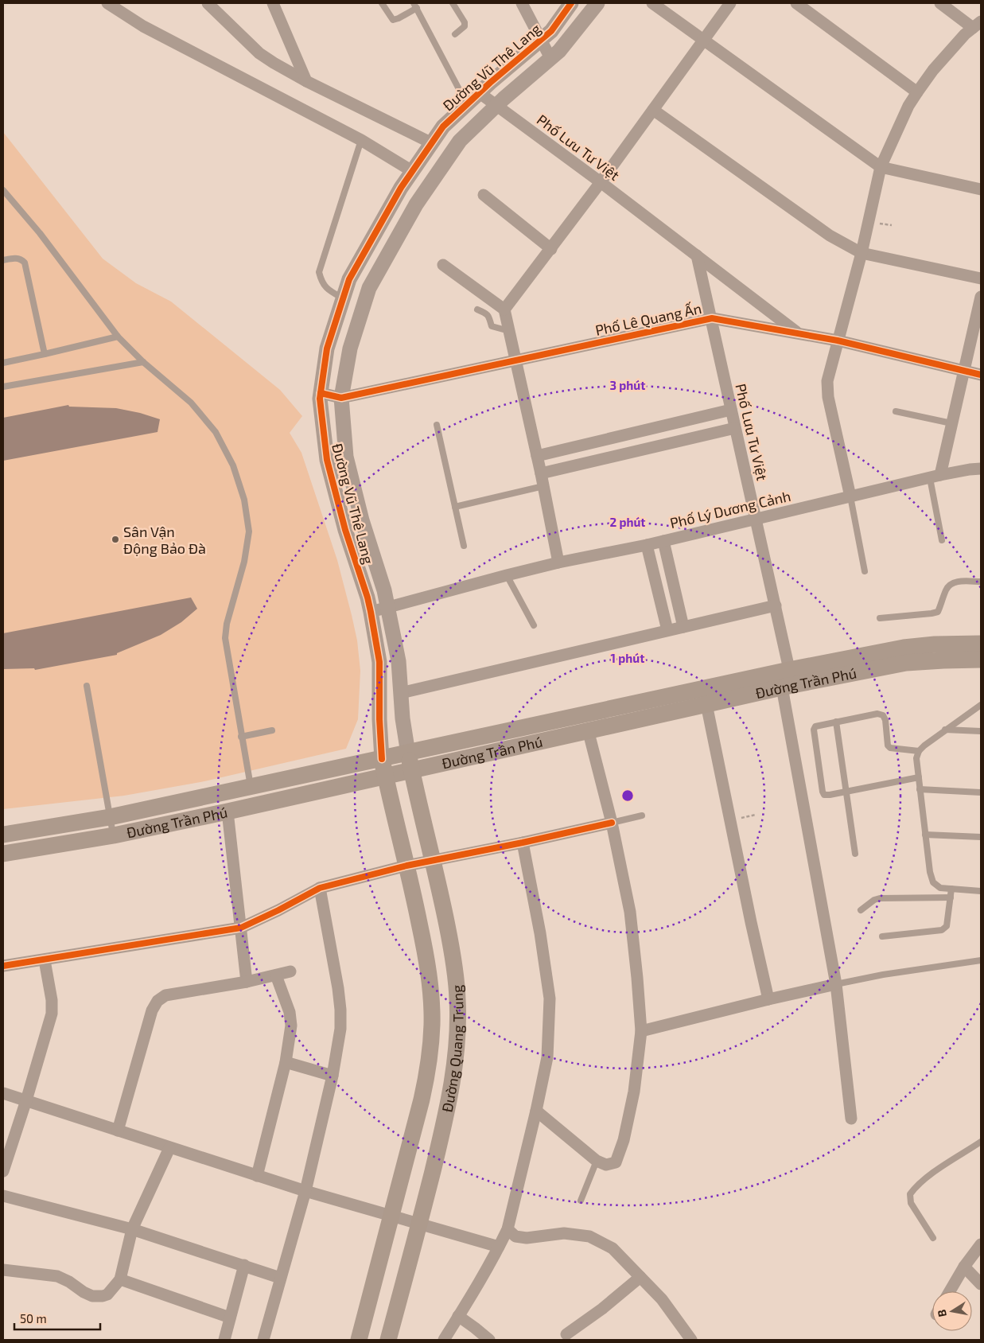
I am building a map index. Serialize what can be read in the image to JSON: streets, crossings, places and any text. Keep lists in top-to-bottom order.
{
  "streets": {
    "main road": ["Đường Trần Phú", "Đường Quang Trung"],
    "street": [
      "Đường Vũ Thê Lang",
      "Phố Lưu Tư Việt",
      "Phố Lê Quang Ấn",
      "Phố Lý Dương Cảnh"
    ]
  },
  "crossings": [
    ["Đường Vũ Thê Lang", "Phố Lưu Tư Việt"],
    ["Đường Vũ Thê Lang", "Phố Lê Quang Ấn"],
    ["Đường Vũ Thê Lang", "Phố Lý Dương Cảnh"],
    ["Đường Vũ Thê Lang", "Đường Trần Phú"],
    ["Đường Vũ Thê Lang", "Đường Quang Trung"],
    ["Phố Lưu Tư Việt", "Phố Lê Quang Ấn"],
    ["Phố Lưu Tư Việt", "Phố Lý Dương Cảnh"],
    ["Phố Lưu Tư Việt", "Đường Trần Phú"],
    ["Đường Trần Phú", "Đường Quang Trung"]
  ],
  "places": ["Sân Vận Động Bảo Đà"],
  "scale_bar": "50 m",
  "north": "left",
  "rings": ["3 phút", "2 phút", "1 phút"]
}
